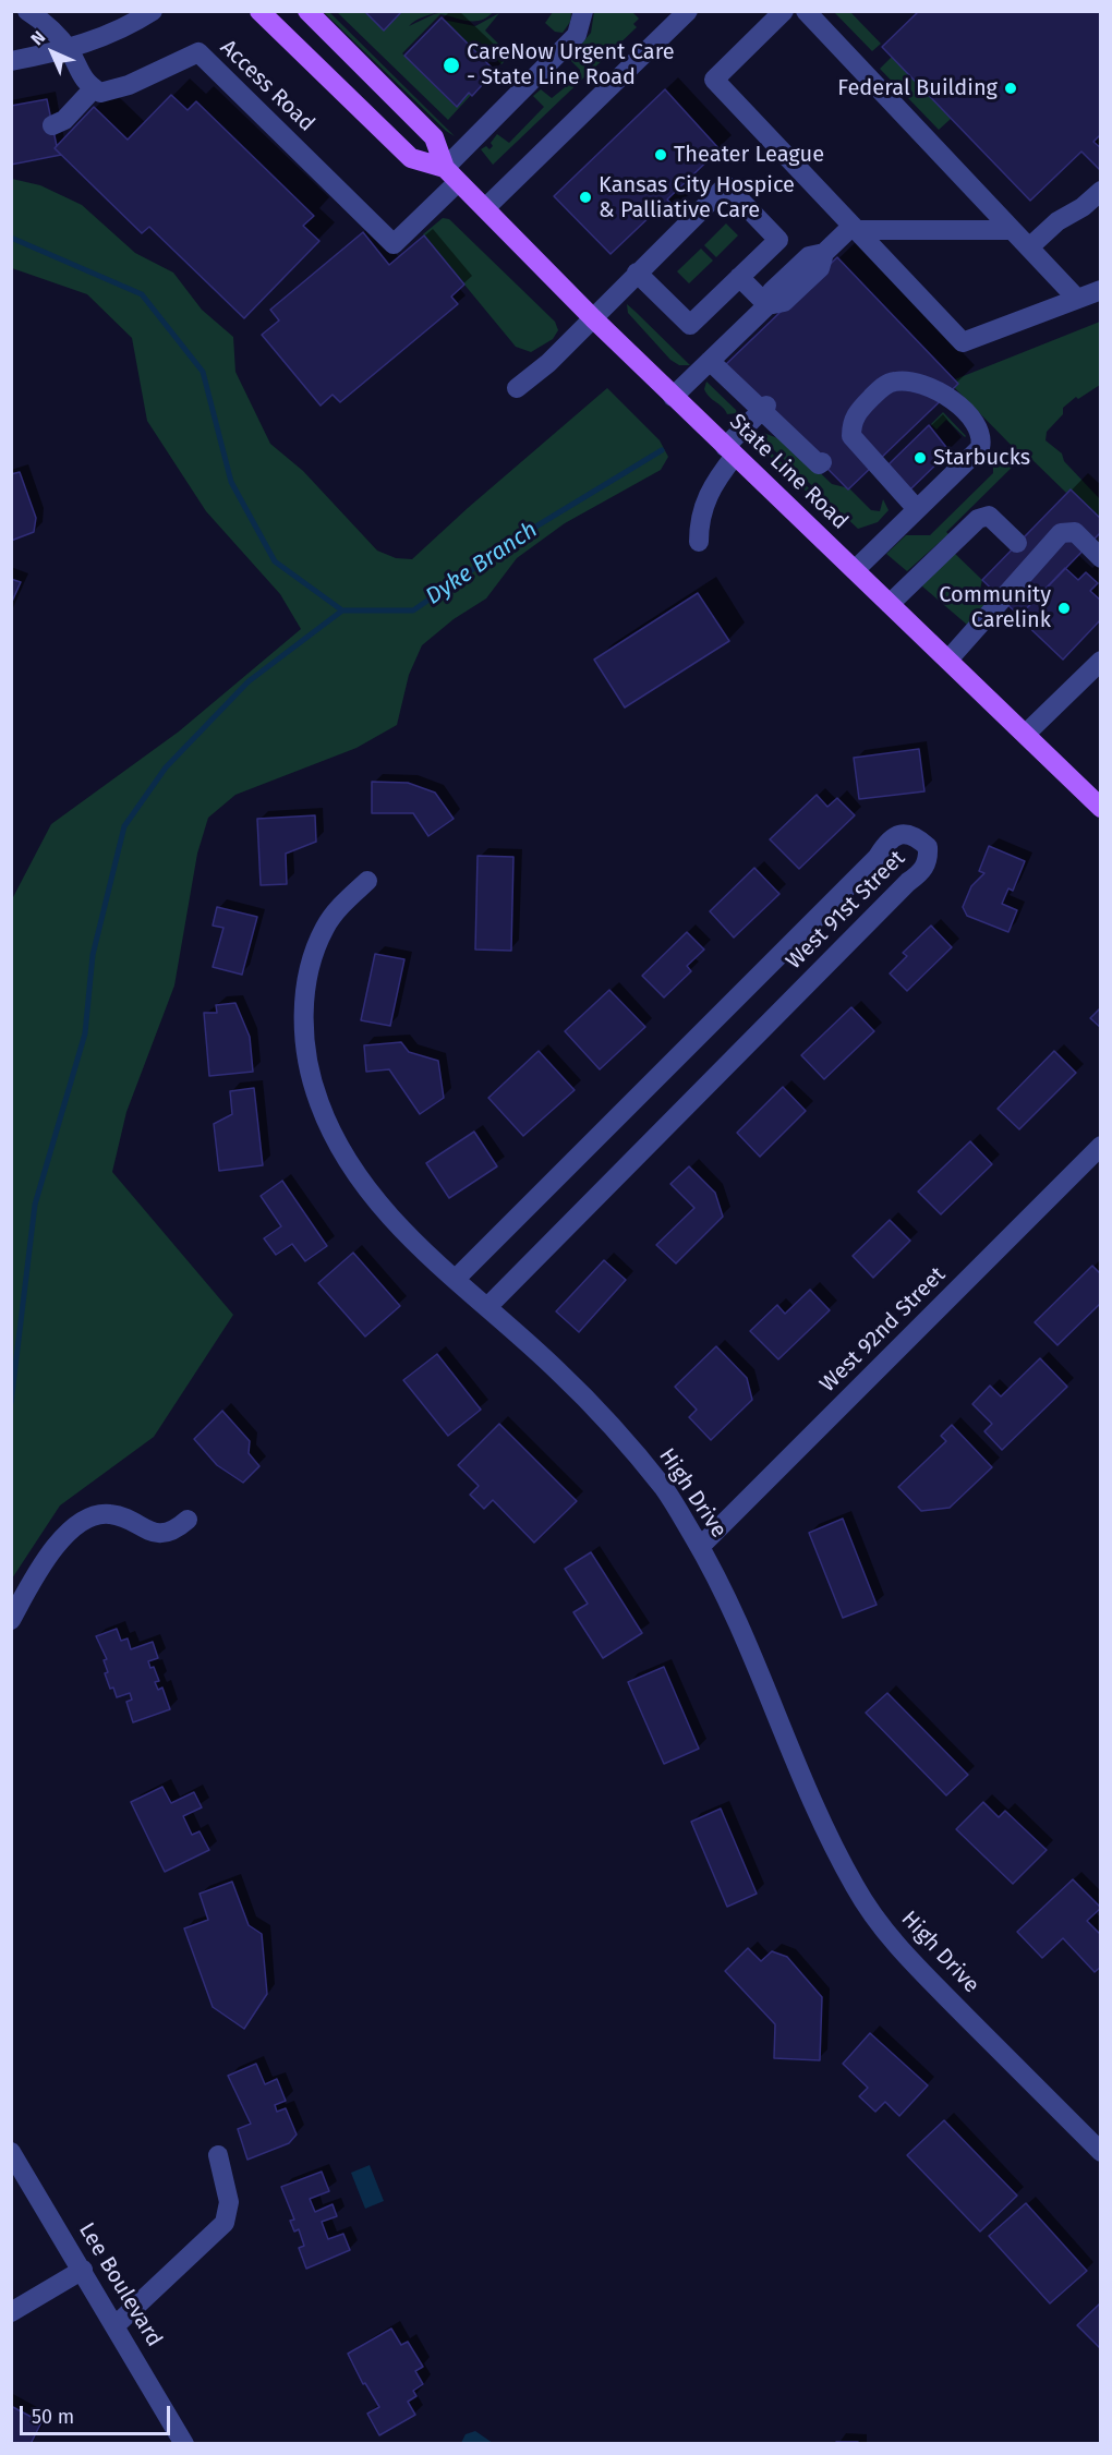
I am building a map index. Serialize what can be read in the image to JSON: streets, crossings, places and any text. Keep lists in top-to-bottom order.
{
  "streets": {
    "main road": ["State Line Road"],
    "street": [
      "Access Road",
      "West 91st Street",
      "West 92nd Street",
      "High Drive",
      "Lee Boulevard"
    ]
  },
  "crossings": [
    ["Access Road", "State Line Road"],
    ["West 91st Street", "High Drive"],
    ["West 92nd Street", "High Drive"]
  ],
  "water": ["Dyke Branch"],
  "places": [
    "CareNow Urgent Care - State Line Road",
    "Federal Building",
    "Theater League",
    "Kansas City Hospice & Palliative Care",
    "Starbucks",
    "Community Carelink"
  ],
  "scale_bar": "50 m",
  "north": "top left"
}
